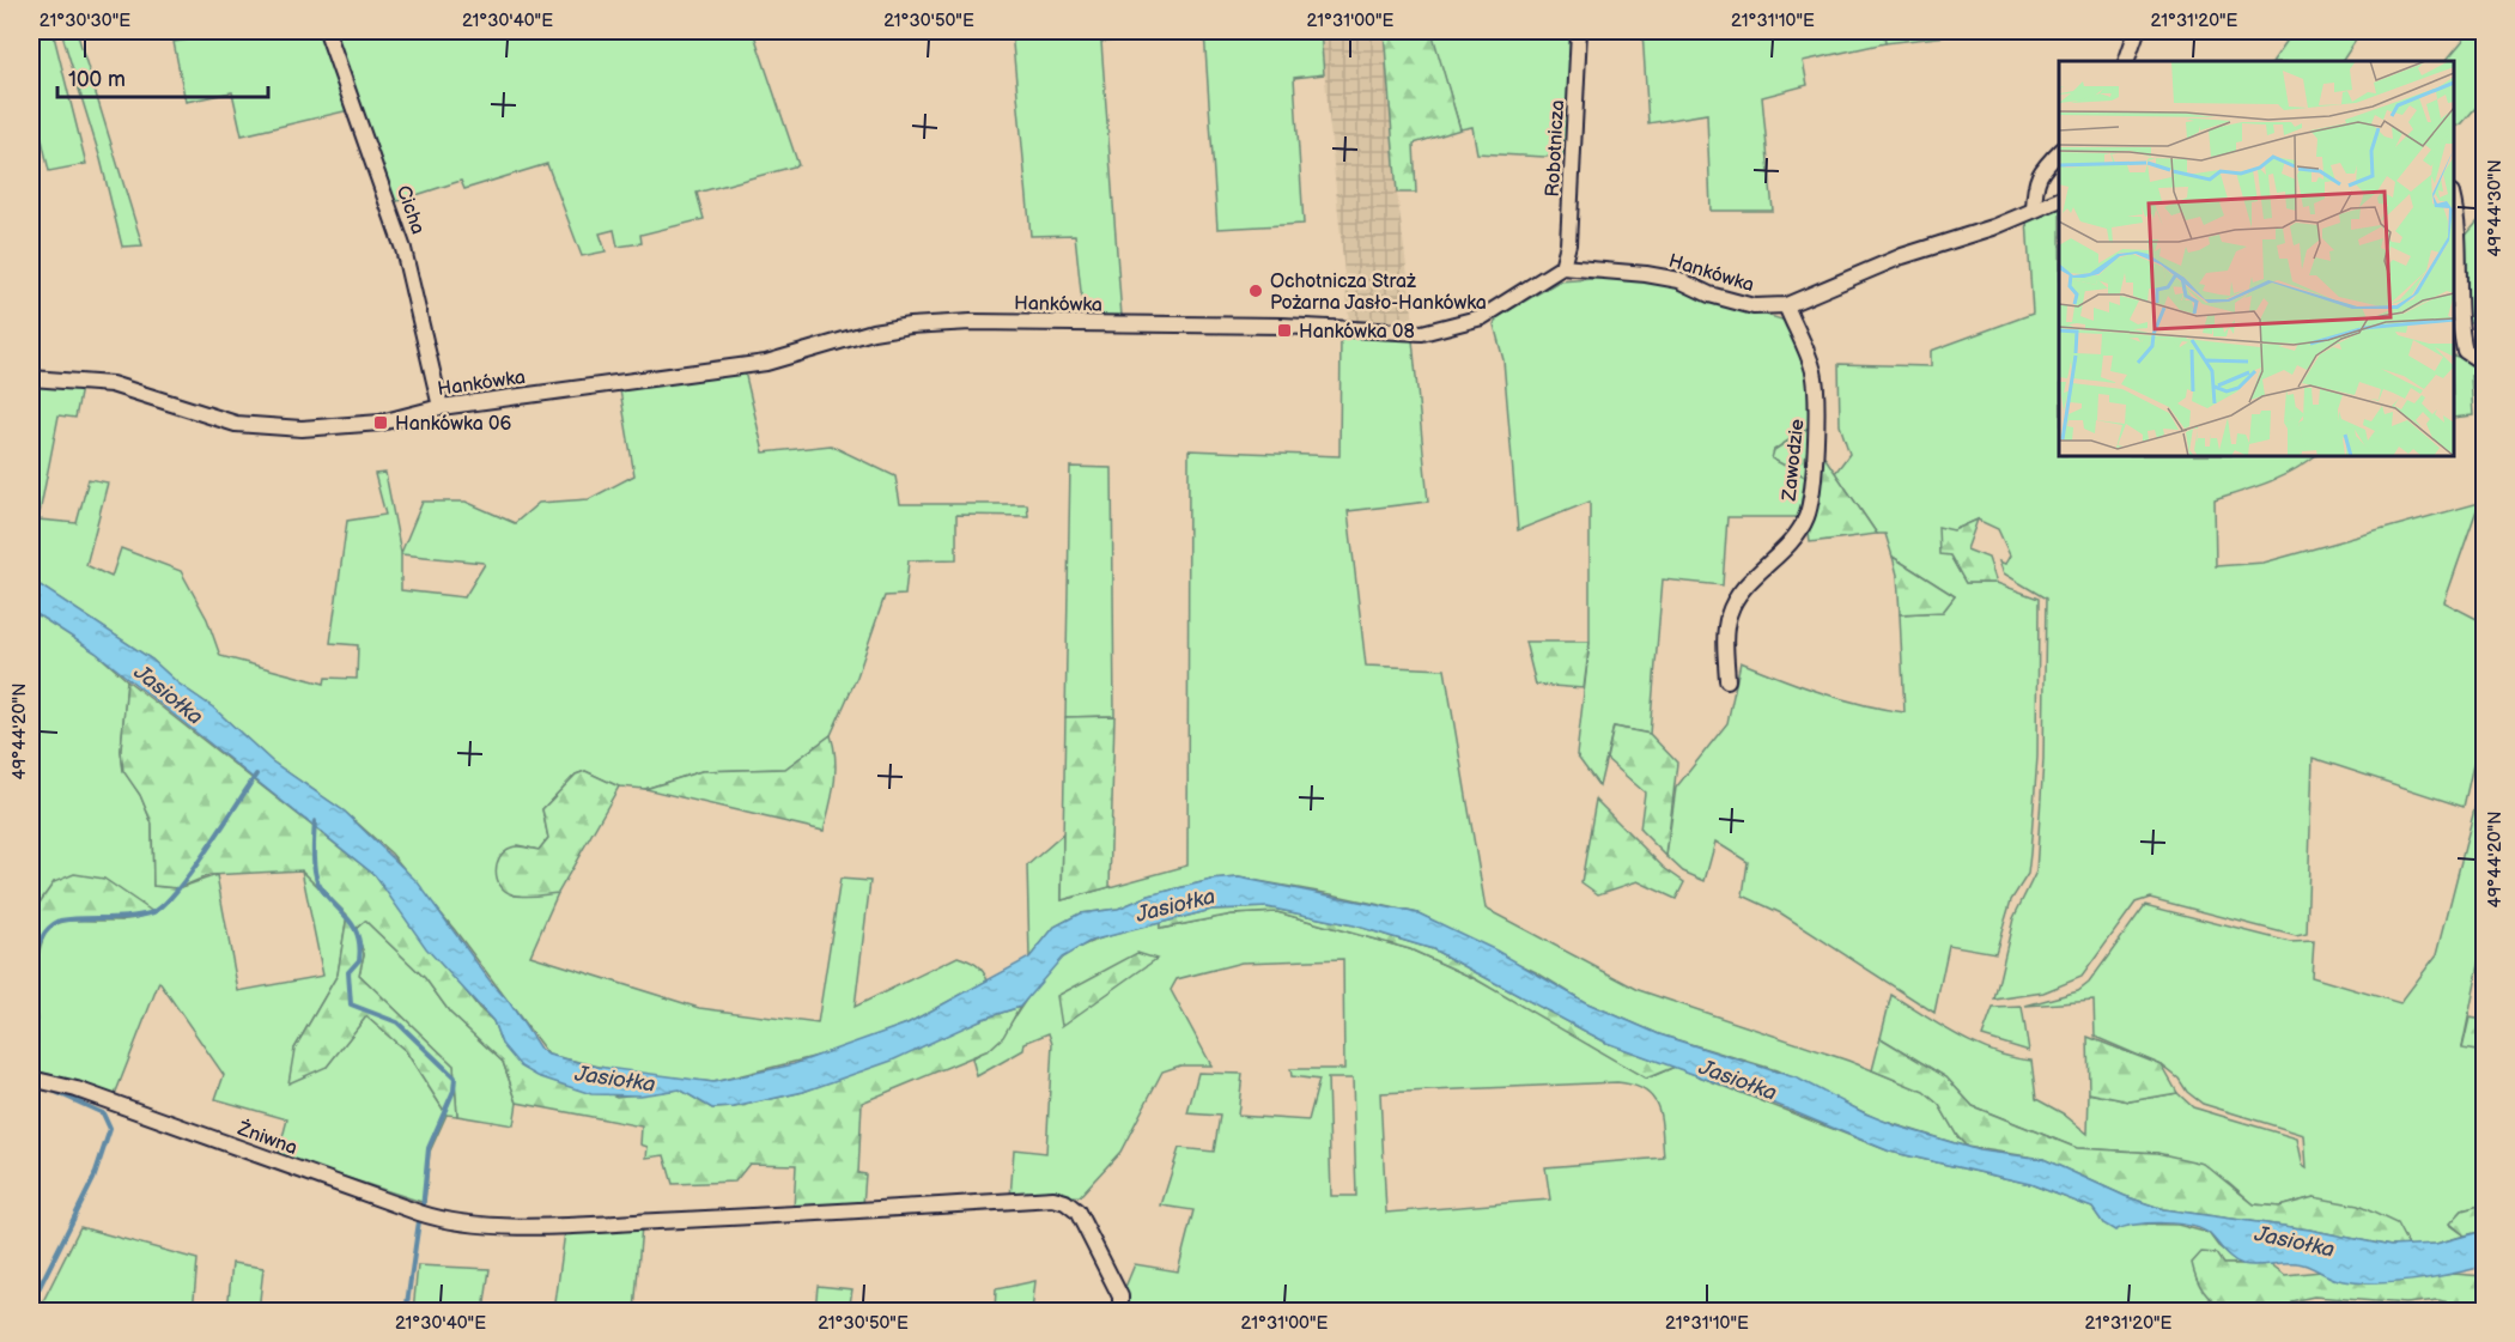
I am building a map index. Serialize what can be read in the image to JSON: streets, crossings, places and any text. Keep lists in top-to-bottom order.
{
  "streets": {
    "street": [
      "Robotnicza",
      "Cicha",
      "Hankówka",
      "Zawodzie",
      "Żniwna"
    ]
  },
  "crossings": [
    ["Robotnicza", "Hankówka"],
    ["Cicha", "Hankówka"],
    ["Hankówka", "Zawodzie"]
  ],
  "water": ["Jasiołka"],
  "places": {
    "other": ["Ochotnicza Straż Pożarna Jasło-Hankówka"],
    "transit": ["Hankówka 08", "Hankówka 06"]
  },
  "scale_bar": "100 m",
  "coordinates": [
    "21°30'30\"E",
    "21°30'40\"E",
    "21°30'50\"E",
    "21°31'00\"E",
    "21°31'10\"E",
    "21°31'20\"E",
    "49°44'30\"N",
    "49°44'20\"N"
  ]
}
